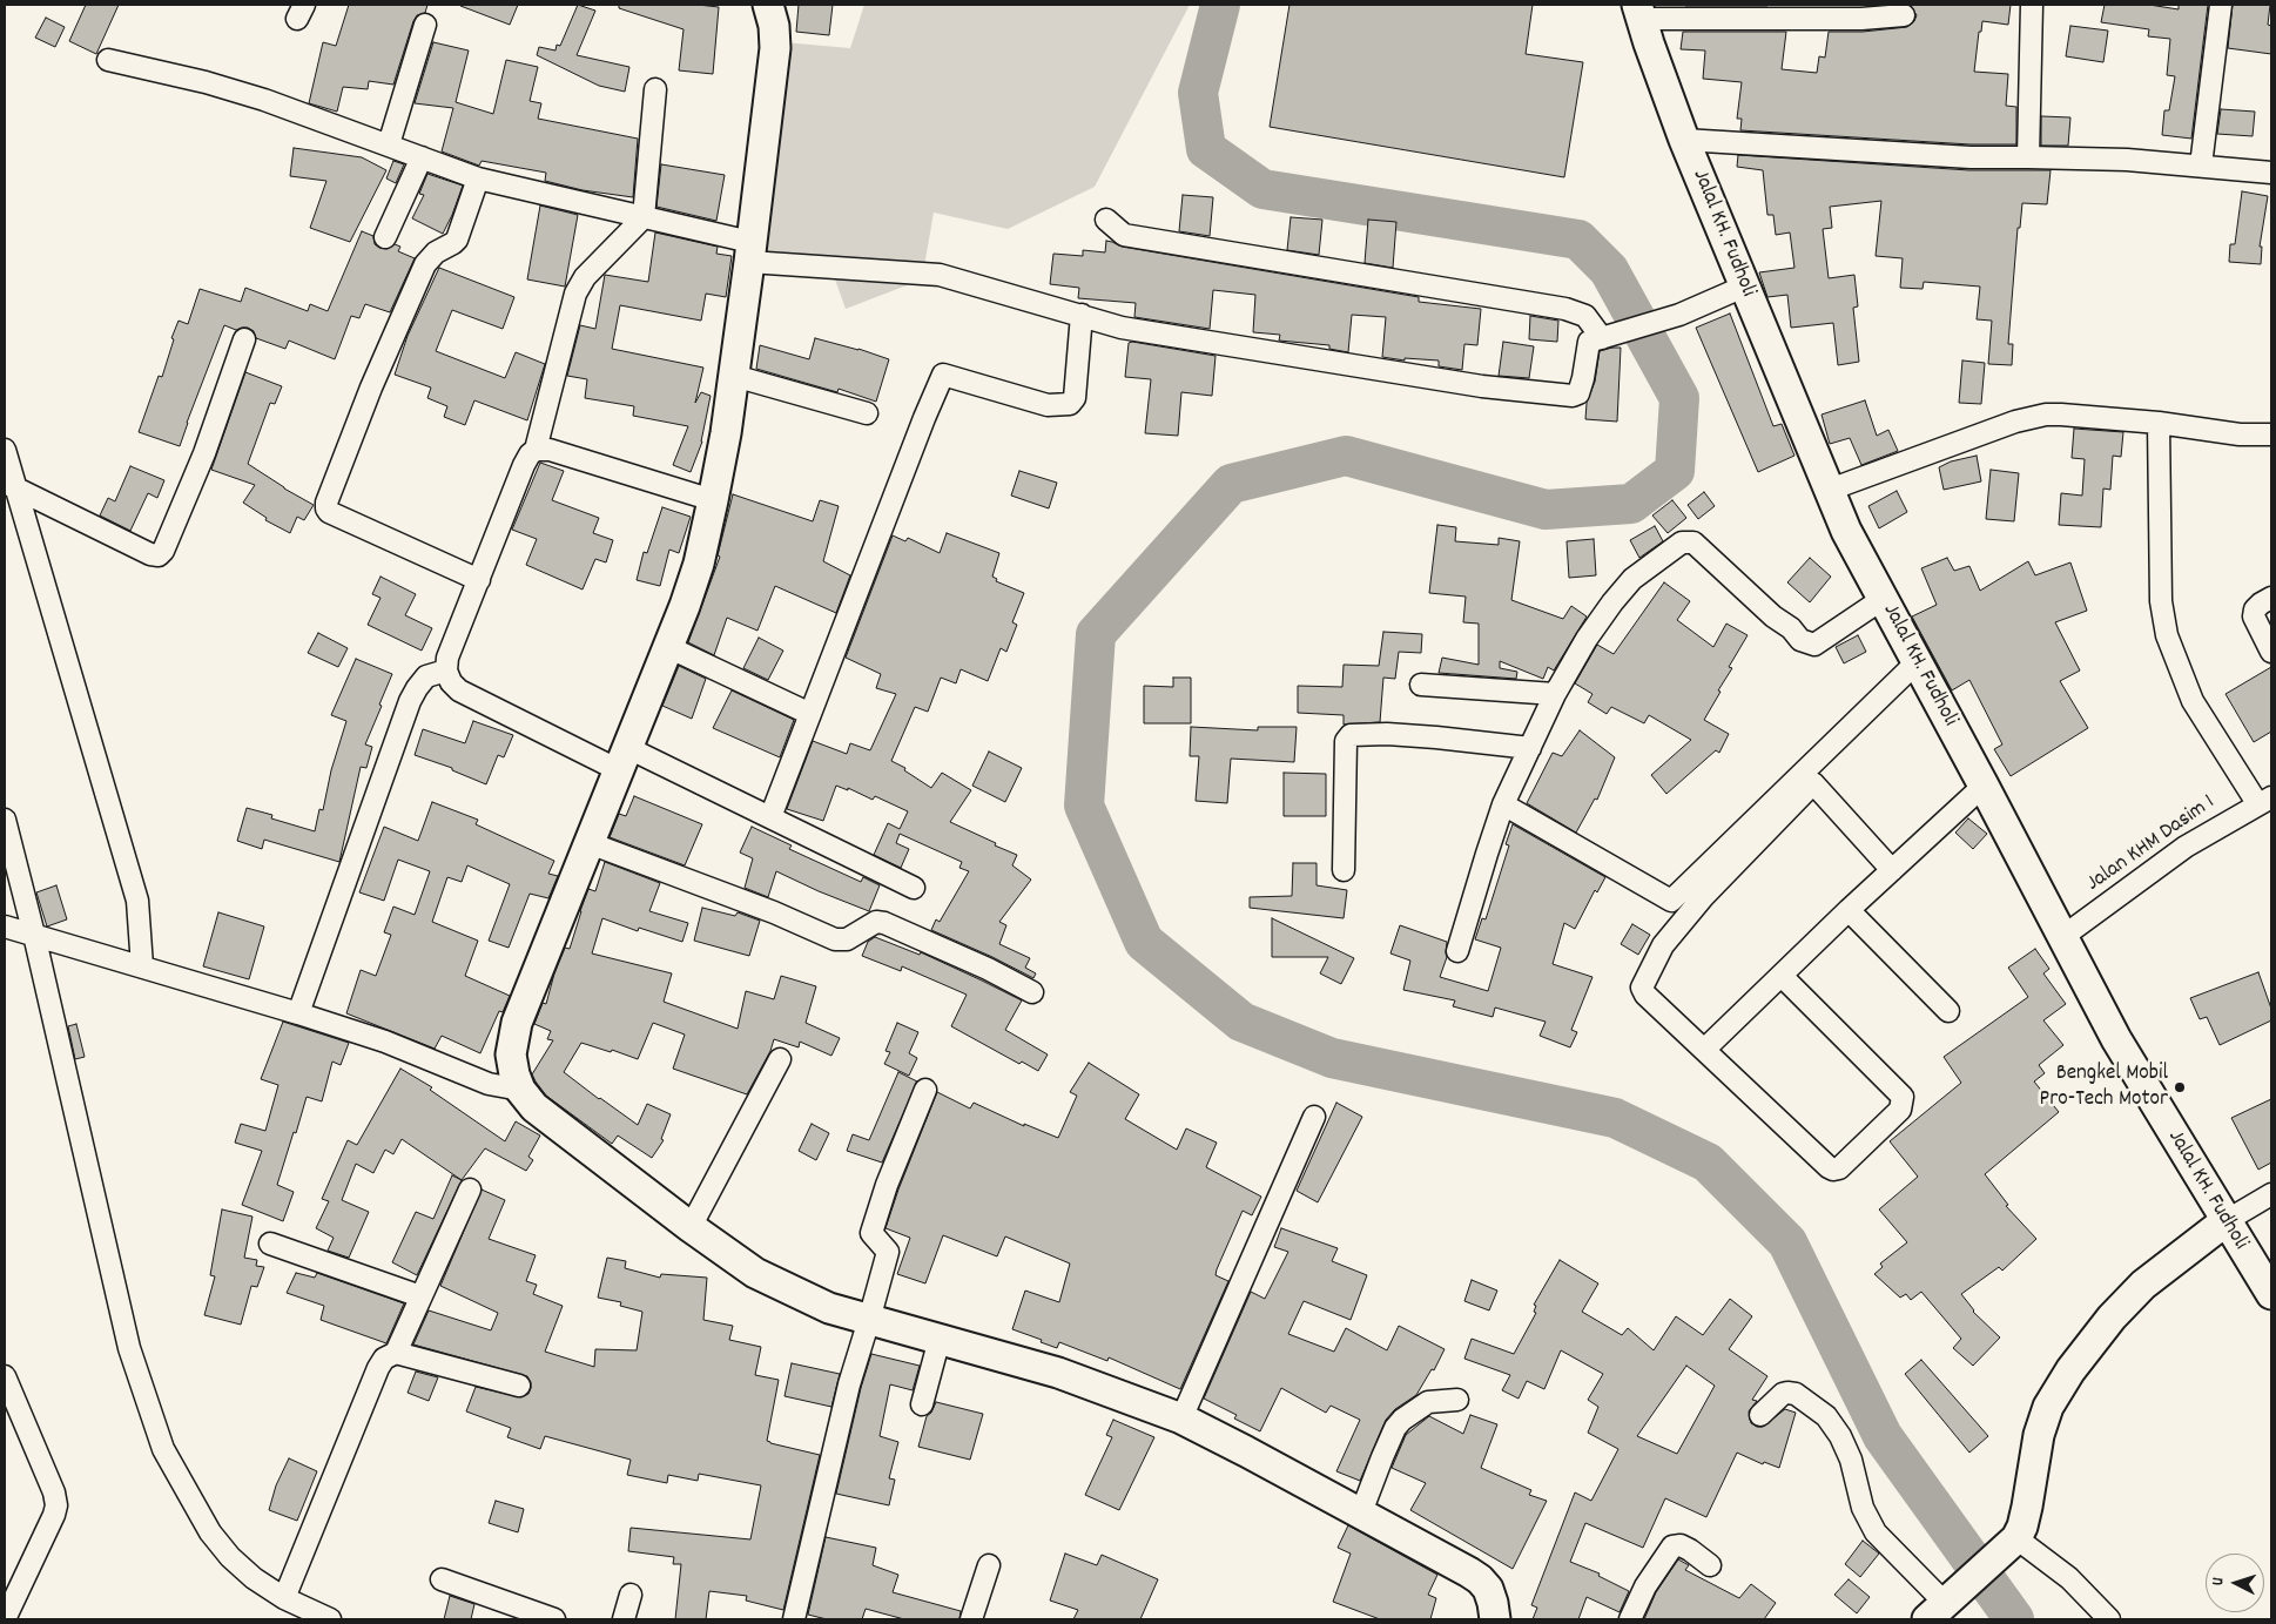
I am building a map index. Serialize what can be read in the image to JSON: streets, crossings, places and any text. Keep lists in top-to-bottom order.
{
  "streets": {
    "street": ["Jalal KH. Fudholi", "Jalan KHM Dasim 1"]
  },
  "crossings": [
    ["Jalal KH. Fudholi", "Jalan KHM Dasim 1"]
  ],
  "places": ["Bengkel Mobil Pro-Tech Motor"],
  "north": "left"
}
